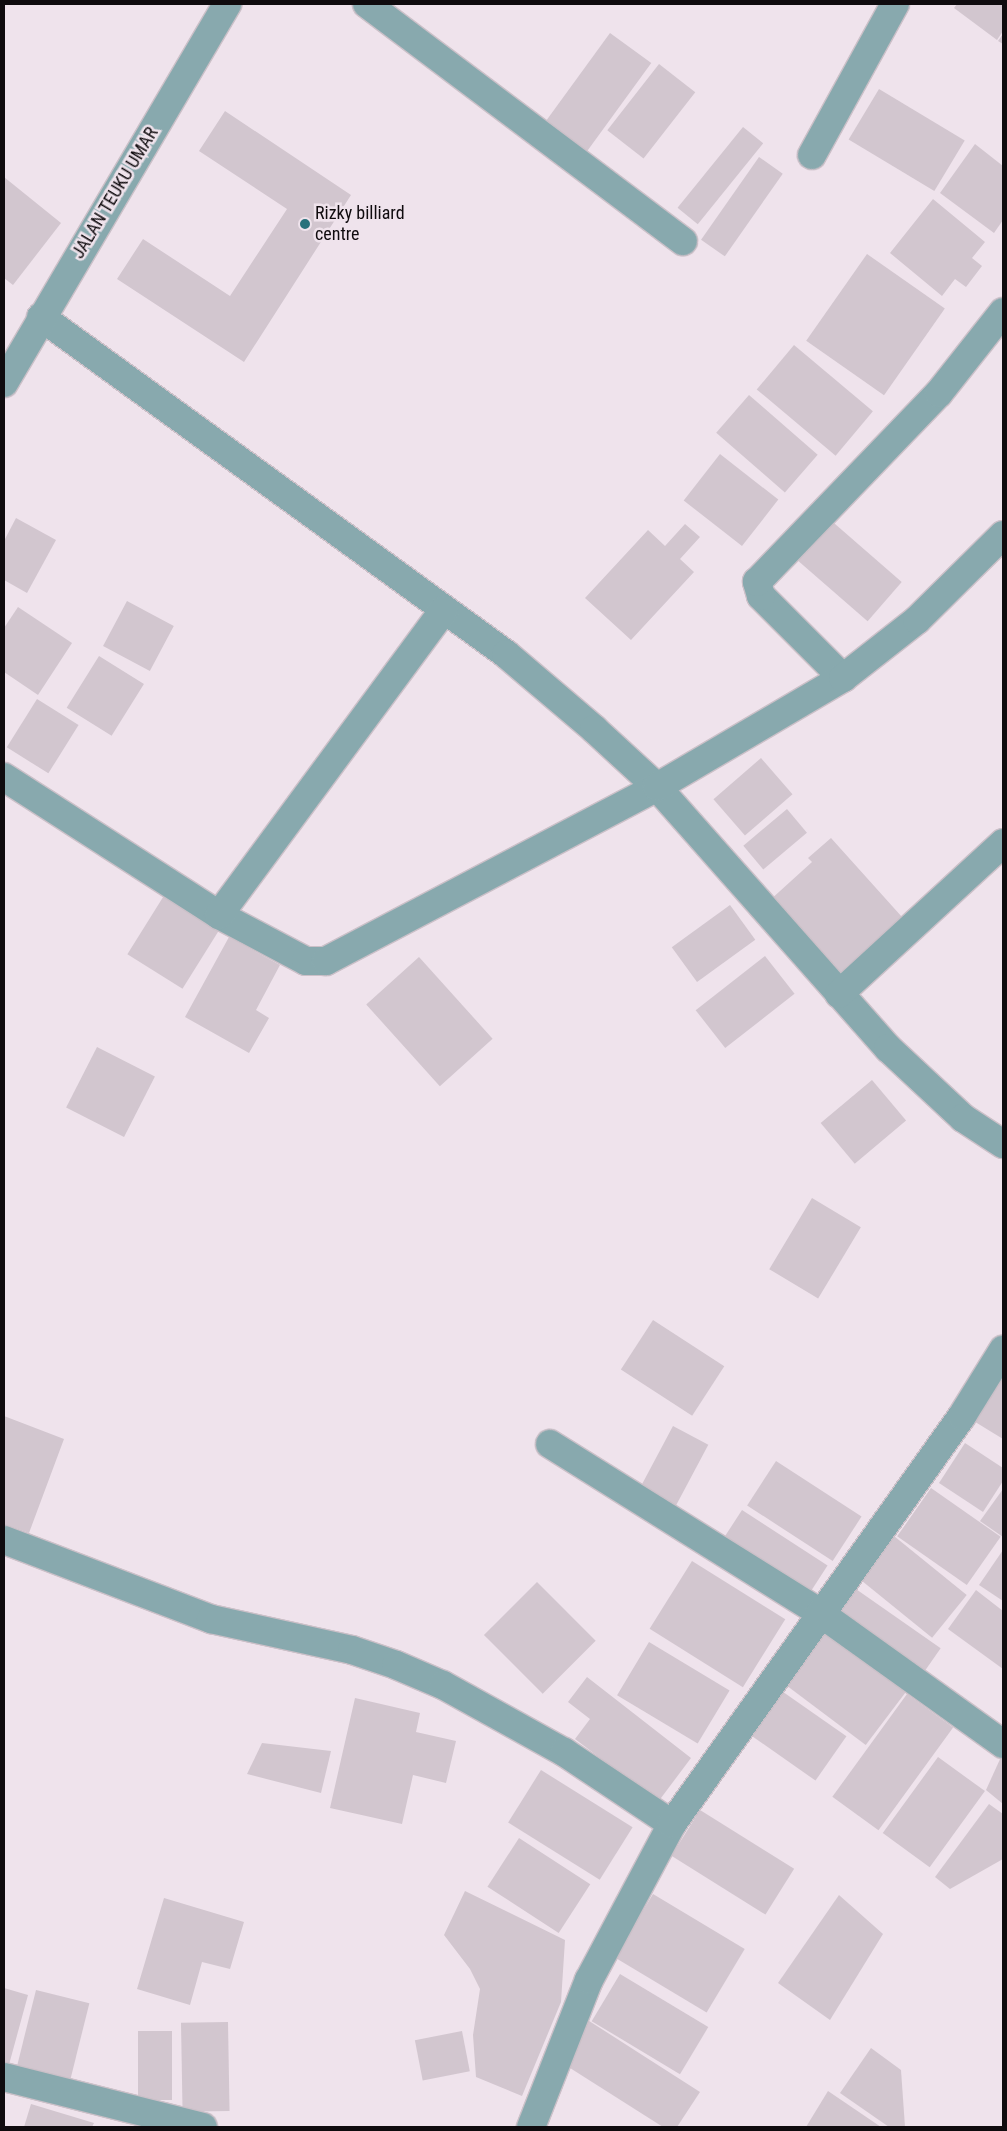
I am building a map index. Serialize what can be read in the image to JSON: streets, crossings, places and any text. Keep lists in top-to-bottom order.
{
  "streets": {
    "street": ["JALAN TEUKU UMAR"]
  },
  "places": ["Rizky billiard centre"]
}
